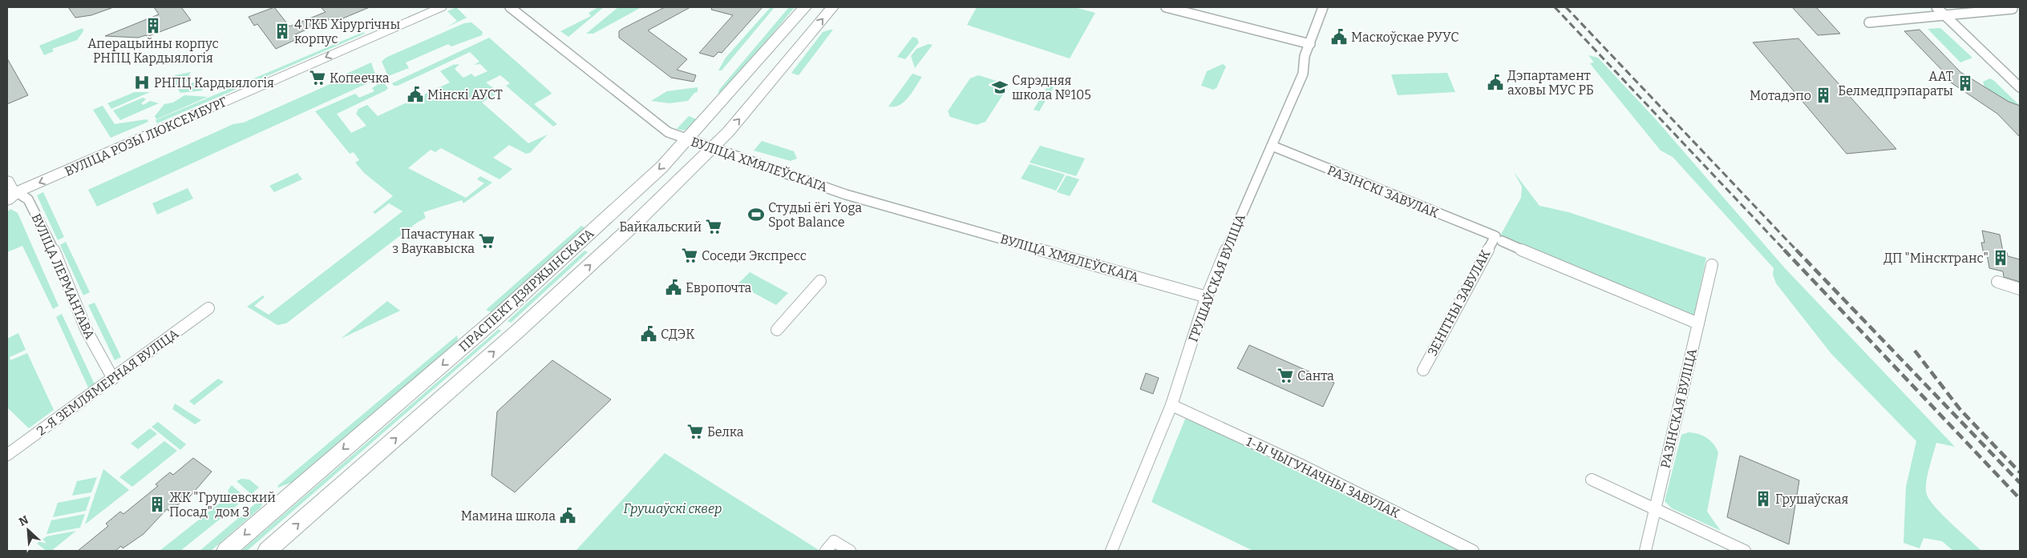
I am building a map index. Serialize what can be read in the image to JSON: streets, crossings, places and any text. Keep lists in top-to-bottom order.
{
  "streets": {
    "main road": ["ПРАСПЕКТ ДЗЯРЖЫНСКАГА"],
    "street": [
      "ВУЛІЦА РОЗЫ ЛЮКСЕМБУРГ",
      "ВУЛІЦА ХМЯЛЕЎСКАГА",
      "РАЗІНСКІ ЗАВУЛАК",
      "ВУЛІЦА ЛЕРМАНТАВА",
      "ГРУШАЎСКАЯ ВУЛІЦА",
      "ЗЕНІТНЫ ЗАВУЛАК",
      "2-Я ЗЕМЛЯМЕРНАЯ ВУЛІЦА",
      "РАЗІНСКАЯ ВУЛІЦА",
      "1-Ы ЧЫГУНАЧНЫ ЗАВУЛАК"
    ]
  },
  "crossings": [
    ["ВУЛІЦА РОЗЫ ЛЮКСЕМБУРГ", "ВУЛІЦА ЛЕРМАНТАВА"],
    ["ВУЛІЦА ХМЯЛЕЎСКАГА", "ГРУШАЎСКАЯ ВУЛІЦА"],
    ["ВУЛІЦА ХМЯЛЕЎСКАГА", "ПРАСПЕКТ ДЗЯРЖЫНСКАГА"],
    ["РАЗІНСКІ ЗАВУЛАК", "ГРУШАЎСКАЯ ВУЛІЦА"],
    ["РАЗІНСКІ ЗАВУЛАК", "ЗЕНІТНЫ ЗАВУЛАК"],
    ["РАЗІНСКІ ЗАВУЛАК", "РАЗІНСКАЯ ВУЛІЦА"],
    ["ВУЛІЦА ЛЕРМАНТАВА", "2-Я ЗЕМЛЯМЕРНАЯ ВУЛІЦА"],
    ["ГРУШАЎСКАЯ ВУЛІЦА", "1-Ы ЧЫГУНАЧНЫ ЗАВУЛАК"]
  ],
  "one_way": ["ВУЛІЦА РОЗЫ ЛЮКСЕМБУРГ"],
  "parks": ["Грушаўскі сквер"],
  "places": {
    "building": [
      "Аперацыйны корпус РНПЦ Кардыялогія",
      "4 ГКБ Хірургічны корпус",
      "ААТ Белмедпрэпараты",
      "Мотадэпо",
      "ДП \"Мінсктранс\"",
      "Грушаўская",
      "ЖК \"Грушевский Посад\" дом 3"
    ],
    "public building": [
      "Маскоўскае РУУС",
      "Дэпартамент аховы МУС РБ",
      "Мінскі АУСТ",
      "Европочта",
      "СДЭК",
      "Мамина школа"
    ],
    "supermarket": [
      "Копеечка",
      "Байкальский",
      "Пачастунак з Ваукавыска",
      "Соседи Экспресс",
      "Санта",
      "Белка"
    ],
    "hospital": ["РНПЦ Кардыялогія"],
    "school or university": ["Сярэдняя школа №105"],
    "sports": ["Студыі ёгі Yoga Spot Balance"]
  },
  "north": "top left"
}
